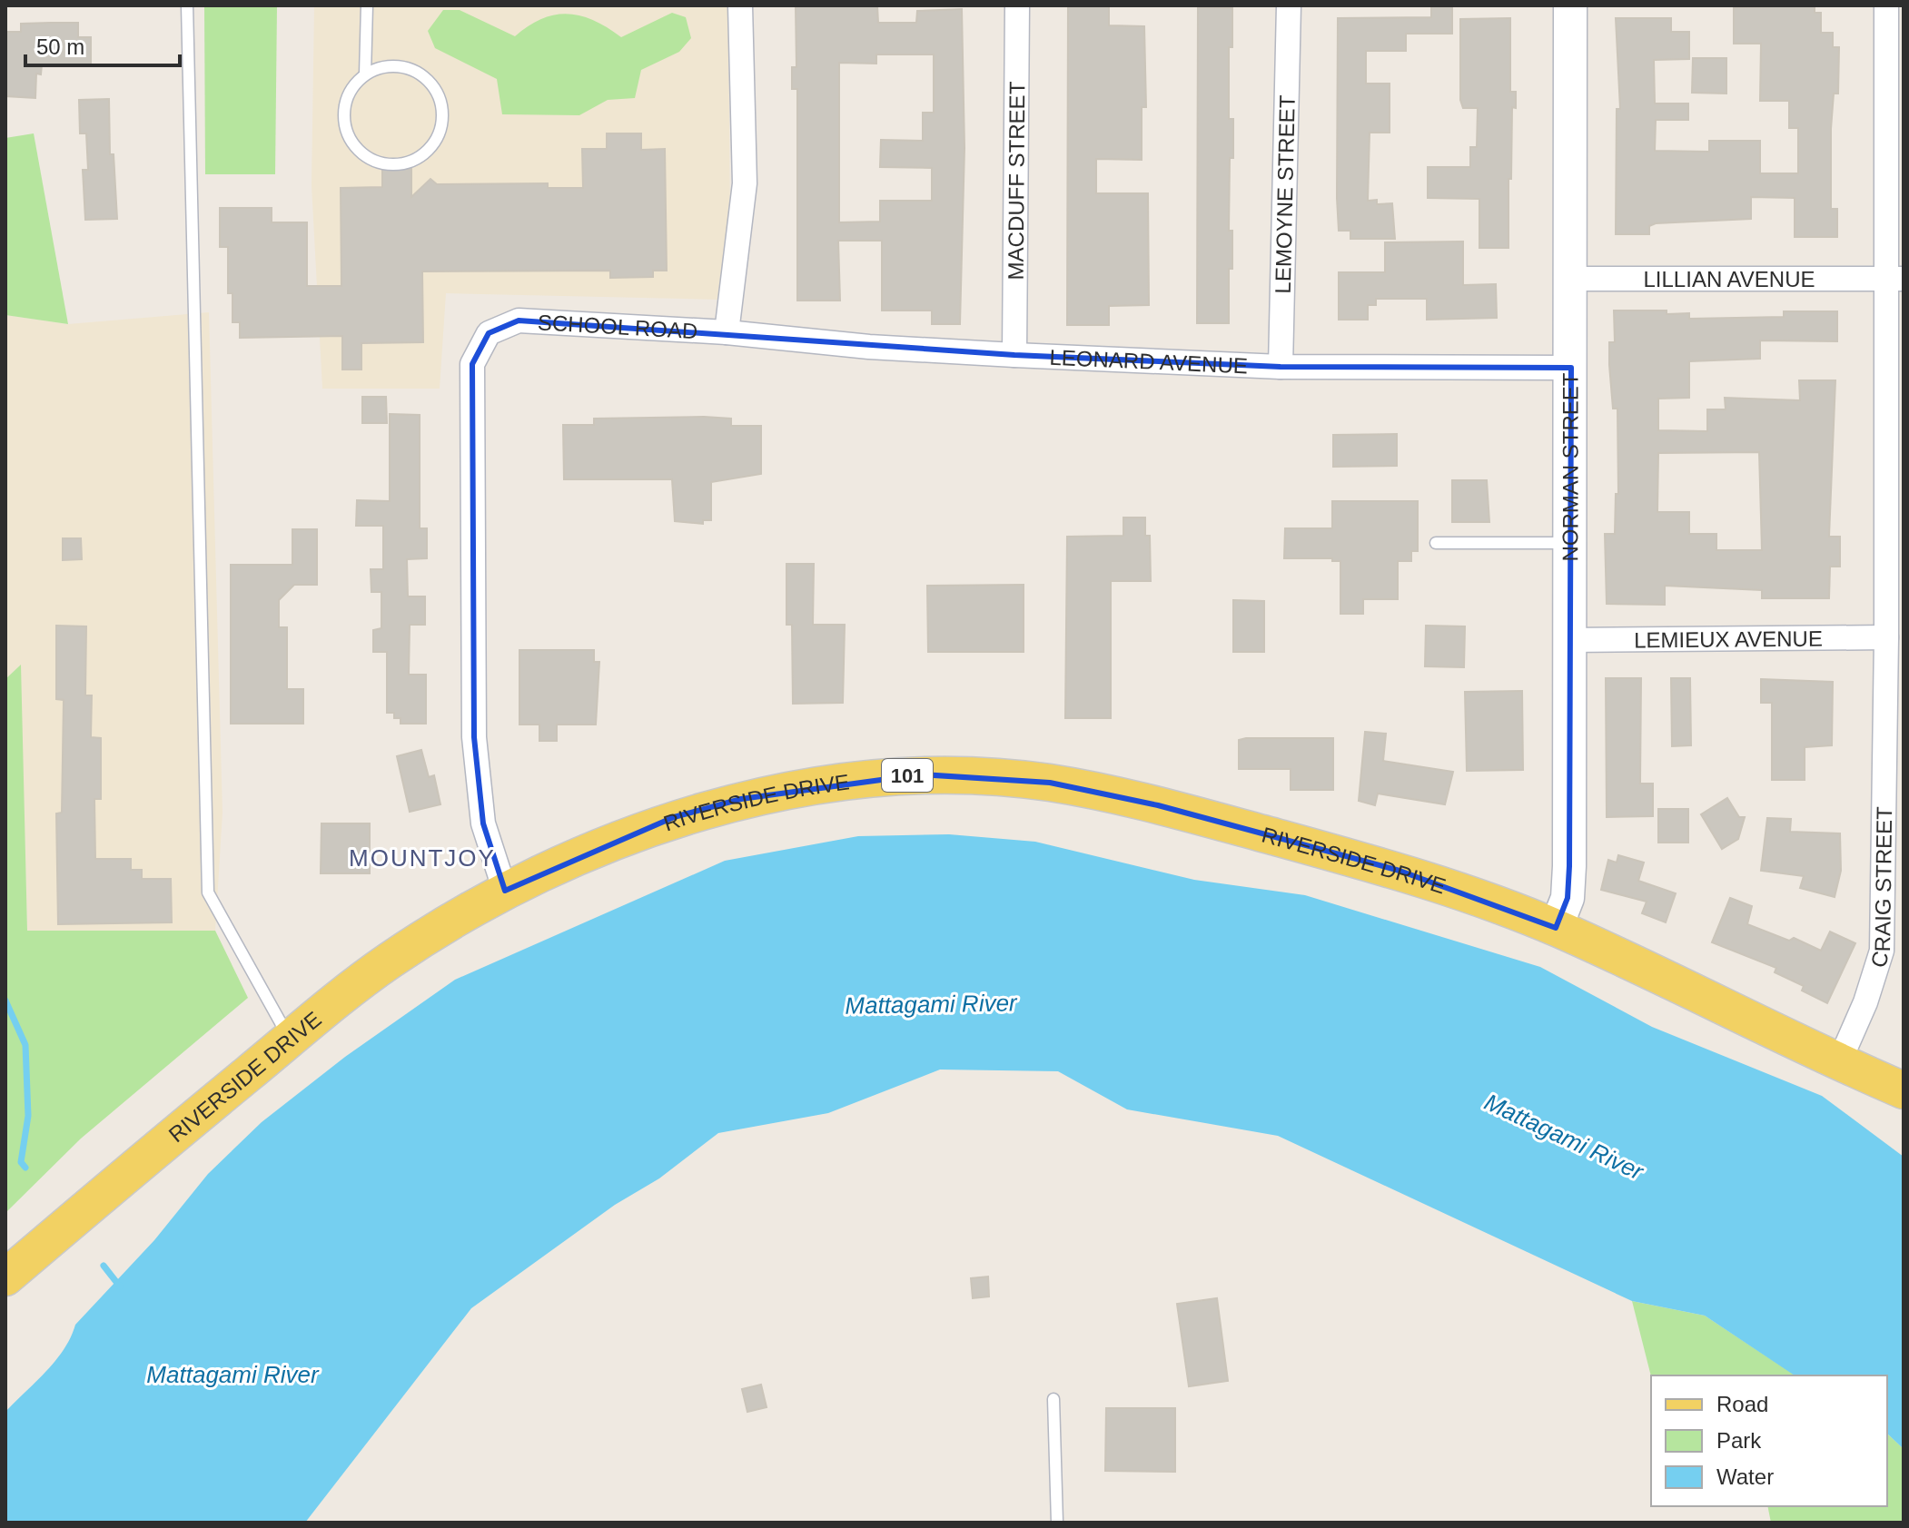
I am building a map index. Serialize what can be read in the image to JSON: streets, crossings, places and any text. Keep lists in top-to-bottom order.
{
  "streets": {
    "main road": ["101", "RIVERSIDE DRIVE"],
    "street": [
      "MACDUFF STREET",
      "LEMOYNE STREET",
      "LILLIAN AVENUE",
      "SCHOOL ROAD",
      "LEONARD AVENUE",
      "NORMAN STREET",
      "LEMIEUX AVENUE",
      "CRAIG STREET"
    ]
  },
  "crossings": [
    ["MACDUFF STREET", "LEONARD AVENUE"],
    ["LEMOYNE STREET", "LEONARD AVENUE"],
    ["LILLIAN AVENUE", "NORMAN STREET"],
    ["LILLIAN AVENUE", "CRAIG STREET"],
    ["SCHOOL ROAD", "LEONARD AVENUE"],
    ["SCHOOL ROAD", "RIVERSIDE DRIVE"],
    ["LEONARD AVENUE", "NORMAN STREET"],
    ["NORMAN STREET", "LEMIEUX AVENUE"],
    ["NORMAN STREET", "RIVERSIDE DRIVE"],
    ["LEMIEUX AVENUE", "CRAIG STREET"],
    ["RIVERSIDE DRIVE", "CRAIG STREET"]
  ],
  "districts": ["MOUNTJOY"],
  "water": ["Mattagami River"],
  "legend": ["Road", "Park", "Water"],
  "scale_bar": "50 m"
}
